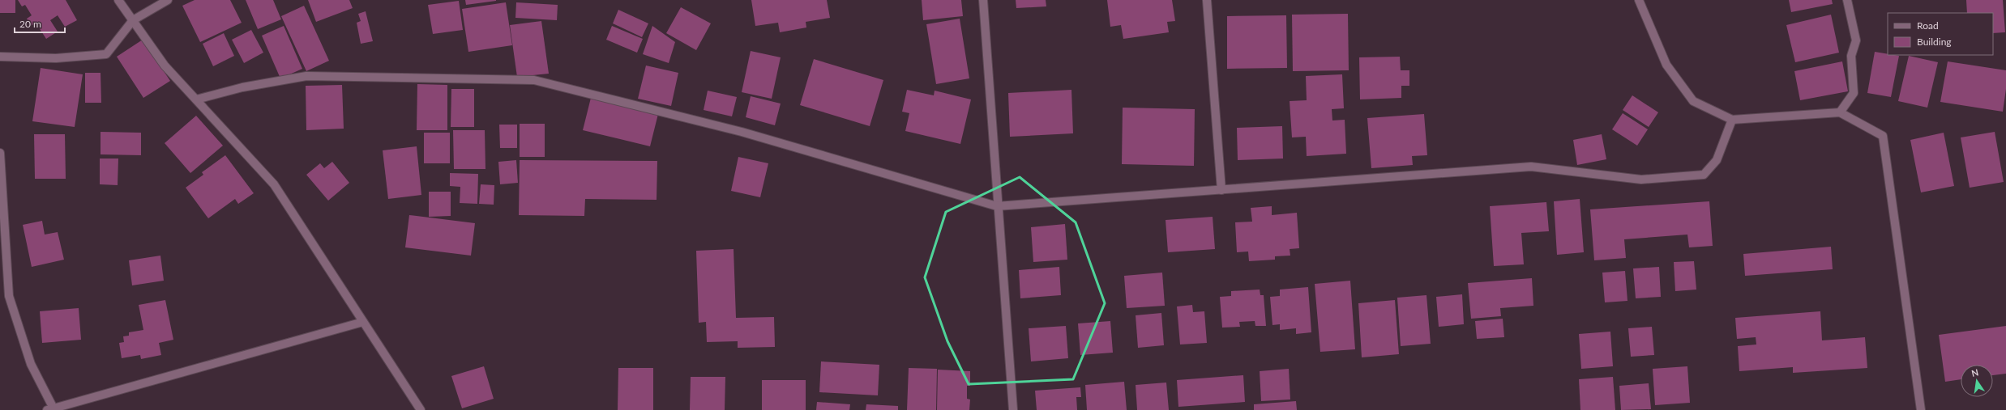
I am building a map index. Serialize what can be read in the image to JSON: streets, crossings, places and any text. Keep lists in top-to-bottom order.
{
  "legend": ["Road", "Building"],
  "scale_bar": "20 m",
  "north": "top"
}
